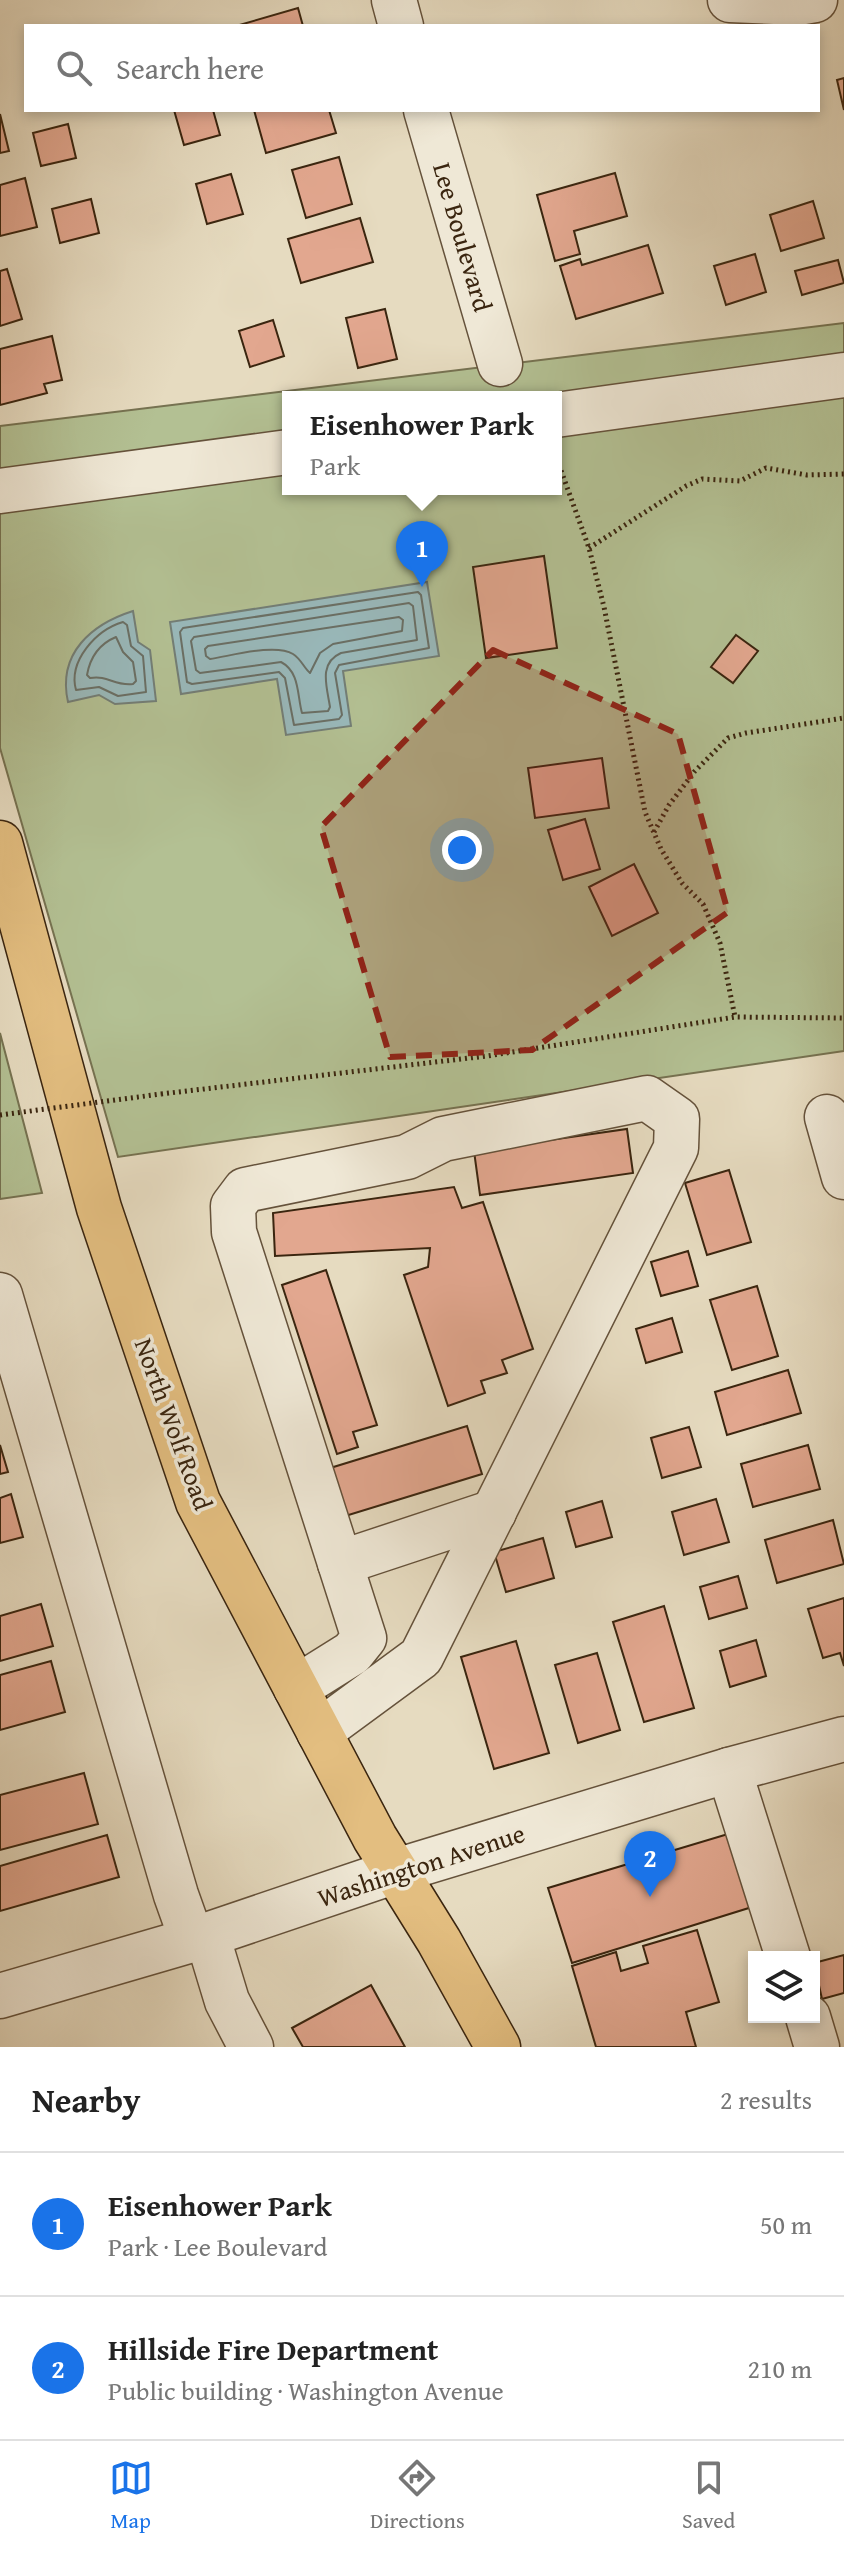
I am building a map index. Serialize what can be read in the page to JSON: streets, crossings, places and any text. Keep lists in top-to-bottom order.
{
  "streets": {
    "main road": ["North Wolf Road"],
    "street": ["Lee Boulevard", "Washington Avenue"]
  },
  "crossings": [
    ["North Wolf Road", "Washington Avenue"]
  ],
  "page": {
    "search": "Search here",
    "popup": ["Eisenhower Park", "Park"],
    "pins": ["1", "2"],
    "heading": ["Nearby", "2 results"],
    "list": [
      {
        "mark": "1",
        "name": "Eisenhower Park",
        "note": "Park · Lee Boulevard",
        "value": "50 m"
      },
      {
        "mark": "2",
        "name": "Hillside Fire Department",
        "note": "Public building · Washington Avenue",
        "value": "210 m"
      }
    ],
    "nav": ["Map", "Directions", "Saved"]
  }
}
